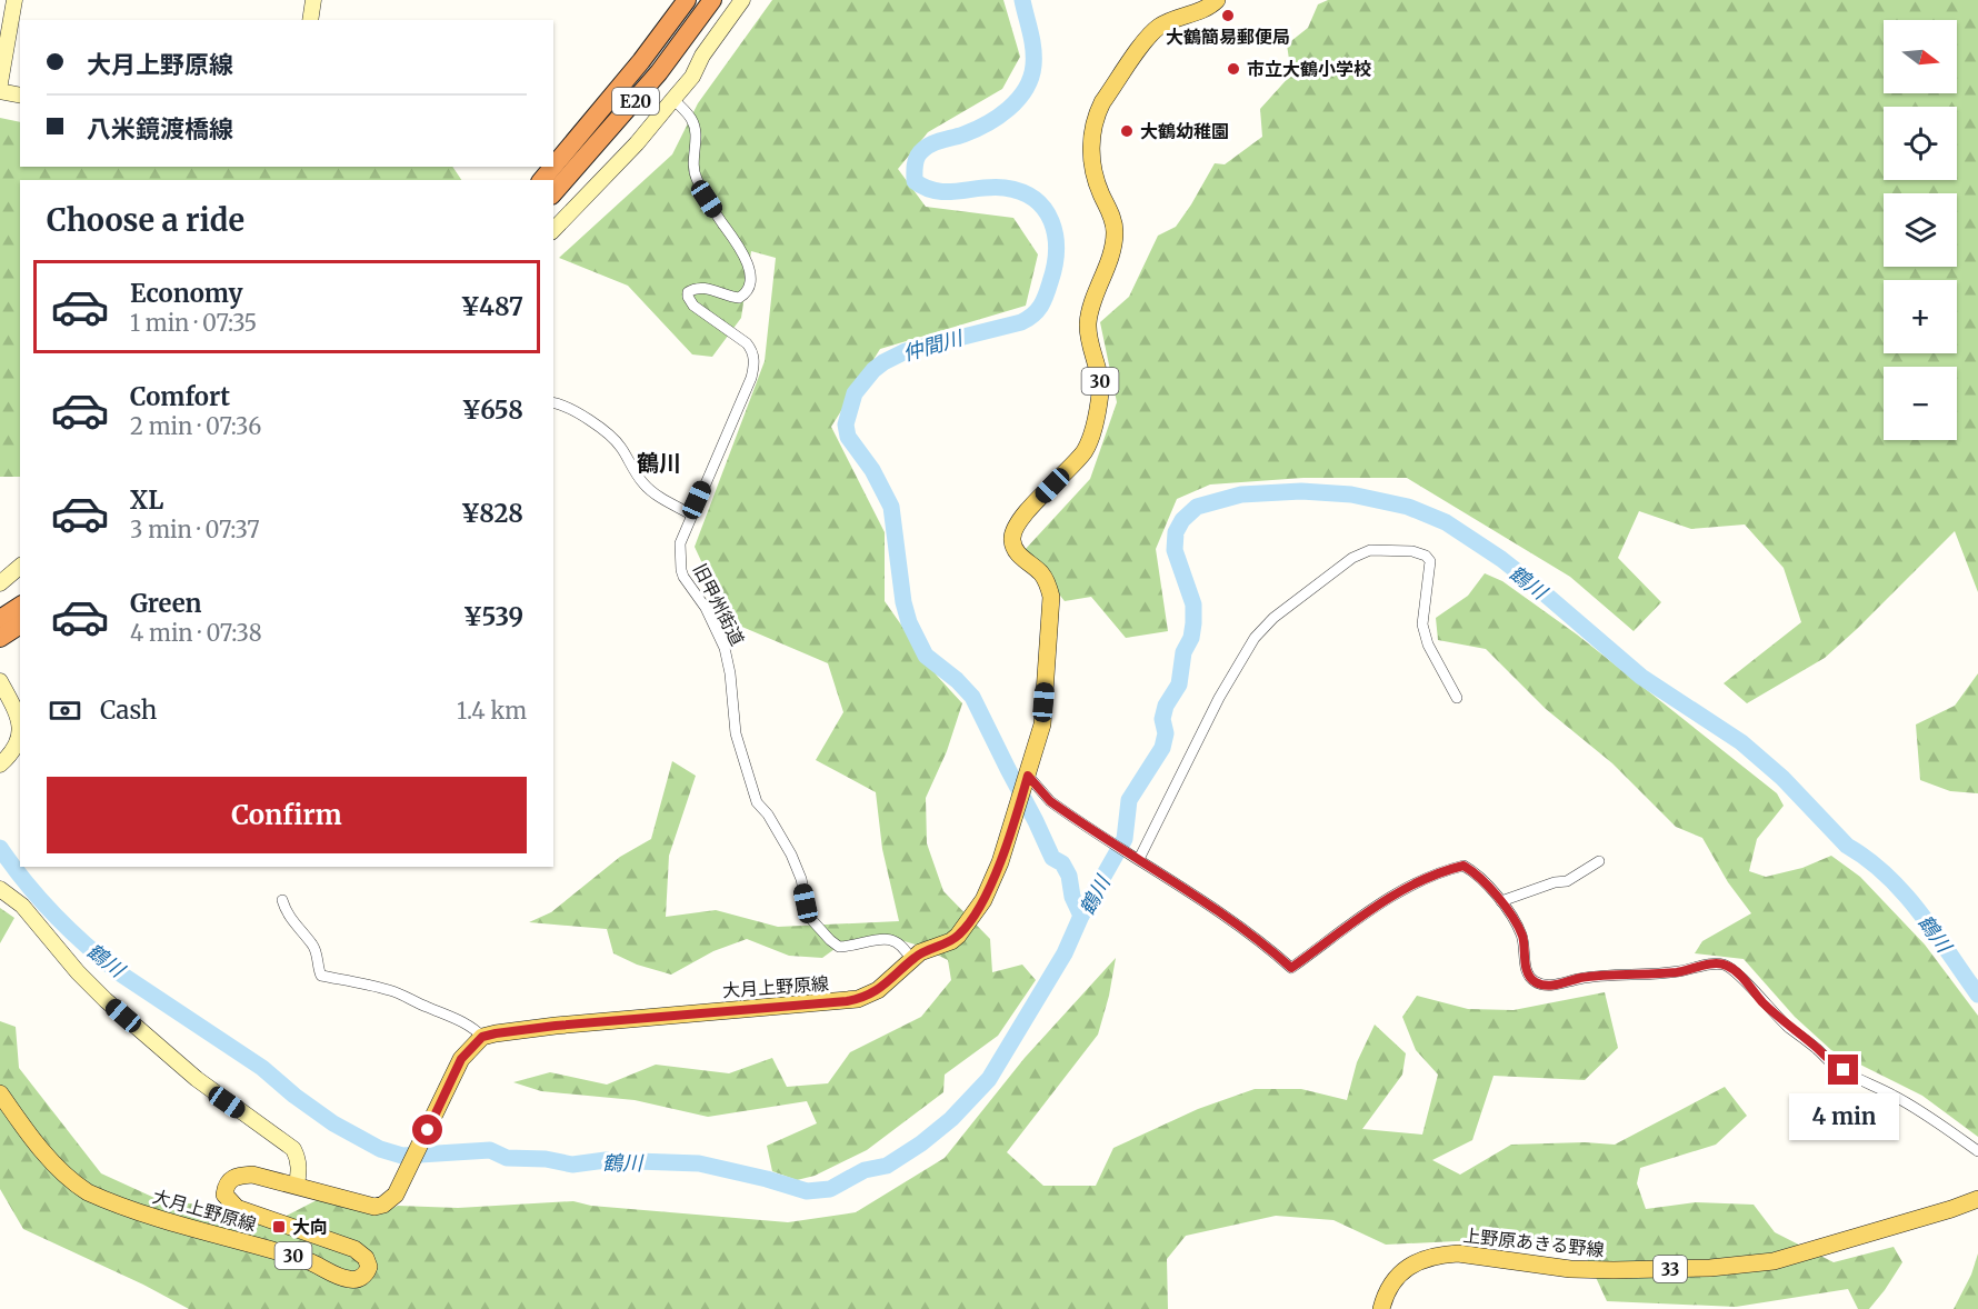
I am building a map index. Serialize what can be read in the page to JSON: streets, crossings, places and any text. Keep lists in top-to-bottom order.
{
  "streets": {
    "highway": ["E20"],
    "main road": [
      "30",
      "大月上野原線",
      "上野原あきる野線",
      "33"
    ],
    "street": ["旧甲州街道"]
  },
  "crossings": [
    ["旧甲州街道", "大月上野原線"]
  ],
  "districts": ["鶴川"],
  "water": ["仲間川", "鶴川"],
  "places": {
    "other": ["大鶴簡易郵便局", "市立大鶴小学校", "大鶴幼稚園"],
    "transit": ["大向"]
  },
  "north": "right",
  "page": {
    "map_buttons": ["+", "−"],
    "banner": ["大月上野原線", "八米鏡渡橋線"],
    "heading": "Choose a ride",
    "list": [
      {
        "name": "Economy",
        "note": "1 min · 07:35",
        "value": "¥487"
      },
      {
        "name": "Comfort",
        "note": "2 min · 07:36",
        "value": "¥658"
      },
      {
        "name": "XL",
        "note": "3 min · 07:37",
        "value": "¥828"
      },
      {
        "name": "Green",
        "note": "4 min · 07:38",
        "value": "¥539"
      }
    ],
    "pay": ["Cash", "1.4 km"],
    "buttons": "Confirm",
    "bubble": "4 min"
  }
}
